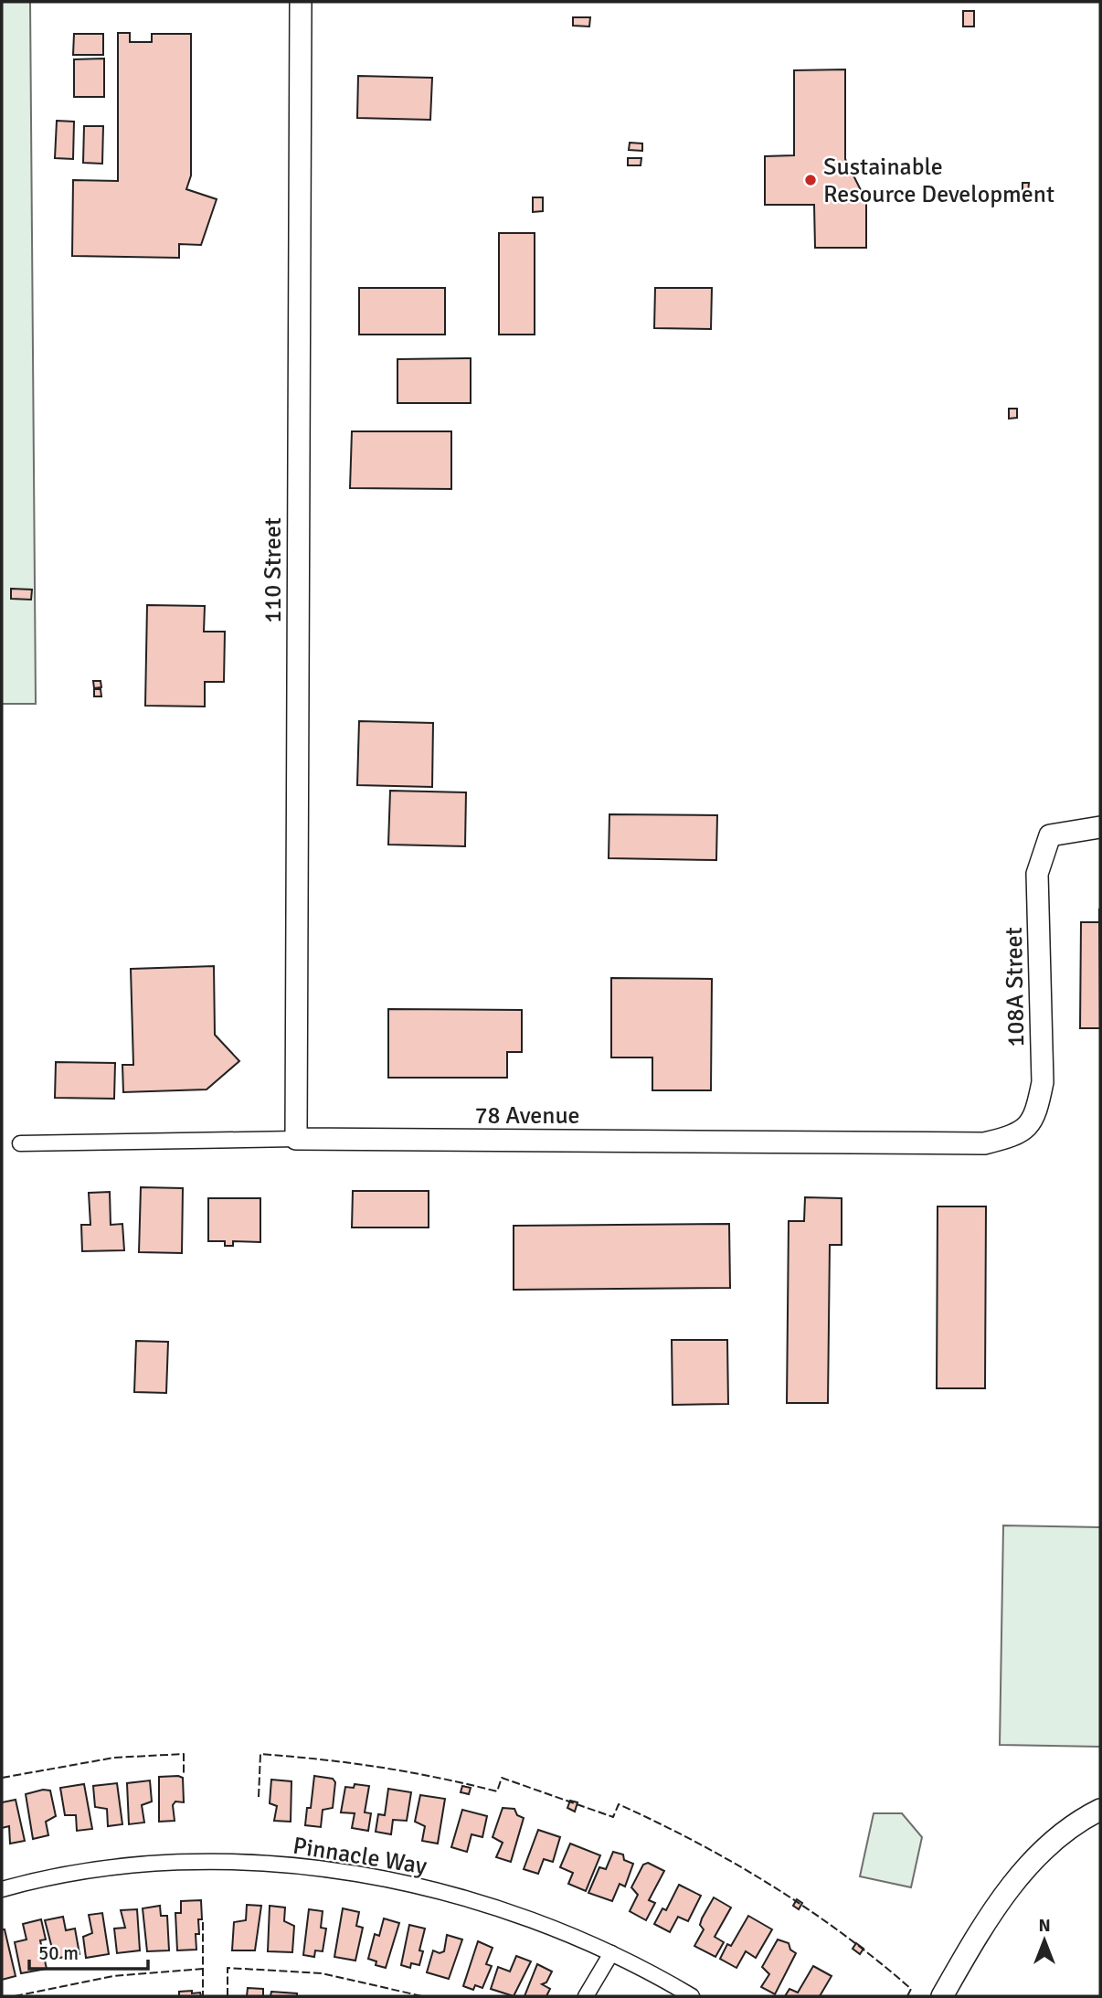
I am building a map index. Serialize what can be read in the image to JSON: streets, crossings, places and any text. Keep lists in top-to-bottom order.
{
  "streets": {
    "street": [
      "110 Street",
      "108A Street",
      "78 Avenue",
      "Pinnacle Way"
    ]
  },
  "crossings": [
    ["110 Street", "78 Avenue"],
    ["108A Street", "78 Avenue"]
  ],
  "places": ["Sustainable Resource Development"],
  "scale_bar": "50 m",
  "north": "top"
}
